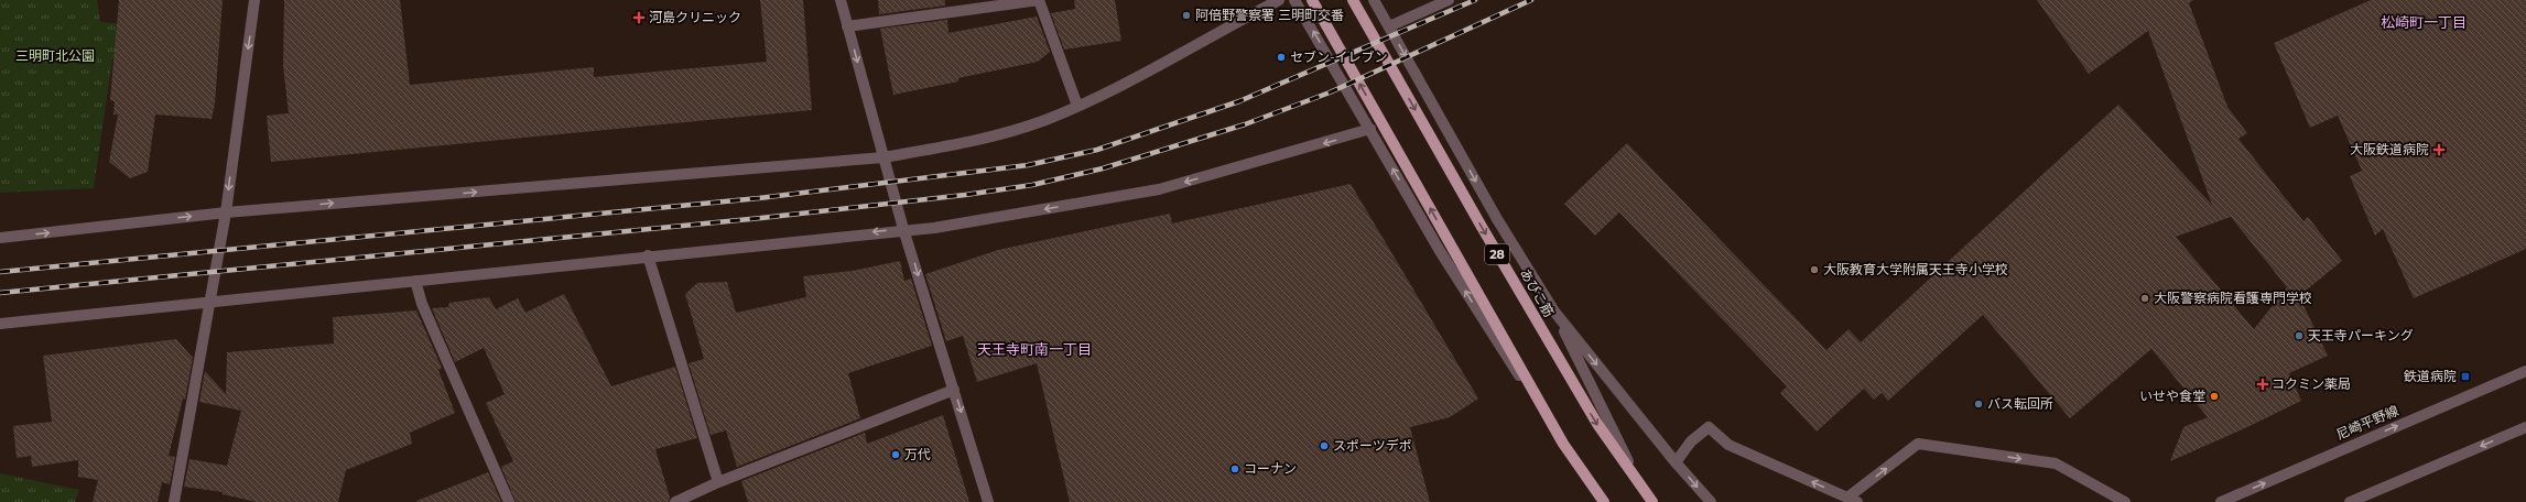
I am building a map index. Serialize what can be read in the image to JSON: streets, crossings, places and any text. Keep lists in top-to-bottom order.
{
  "streets": {
    "main road": ["28", "あびこ筋"],
    "street": ["尼崎平野線"]
  },
  "districts": ["松崎町一丁目", "天王寺町南一丁目"],
  "parks": ["三明町北公園"],
  "places": {
    "other": [
      "阿倍野警察署 三明町交番",
      "セブン-イレブン",
      "大阪教育大学附属天王寺小学校",
      "大阪警察病院看護専門学校",
      "天王寺パーキング",
      "いせや食堂",
      "バス転回所",
      "スポーツデポ",
      "万代",
      "コーナン"
    ],
    "health": ["河島クリニック", "大阪鉄道病院", "コクミン薬局"],
    "transit": ["鉄道病院"]
  }
}
